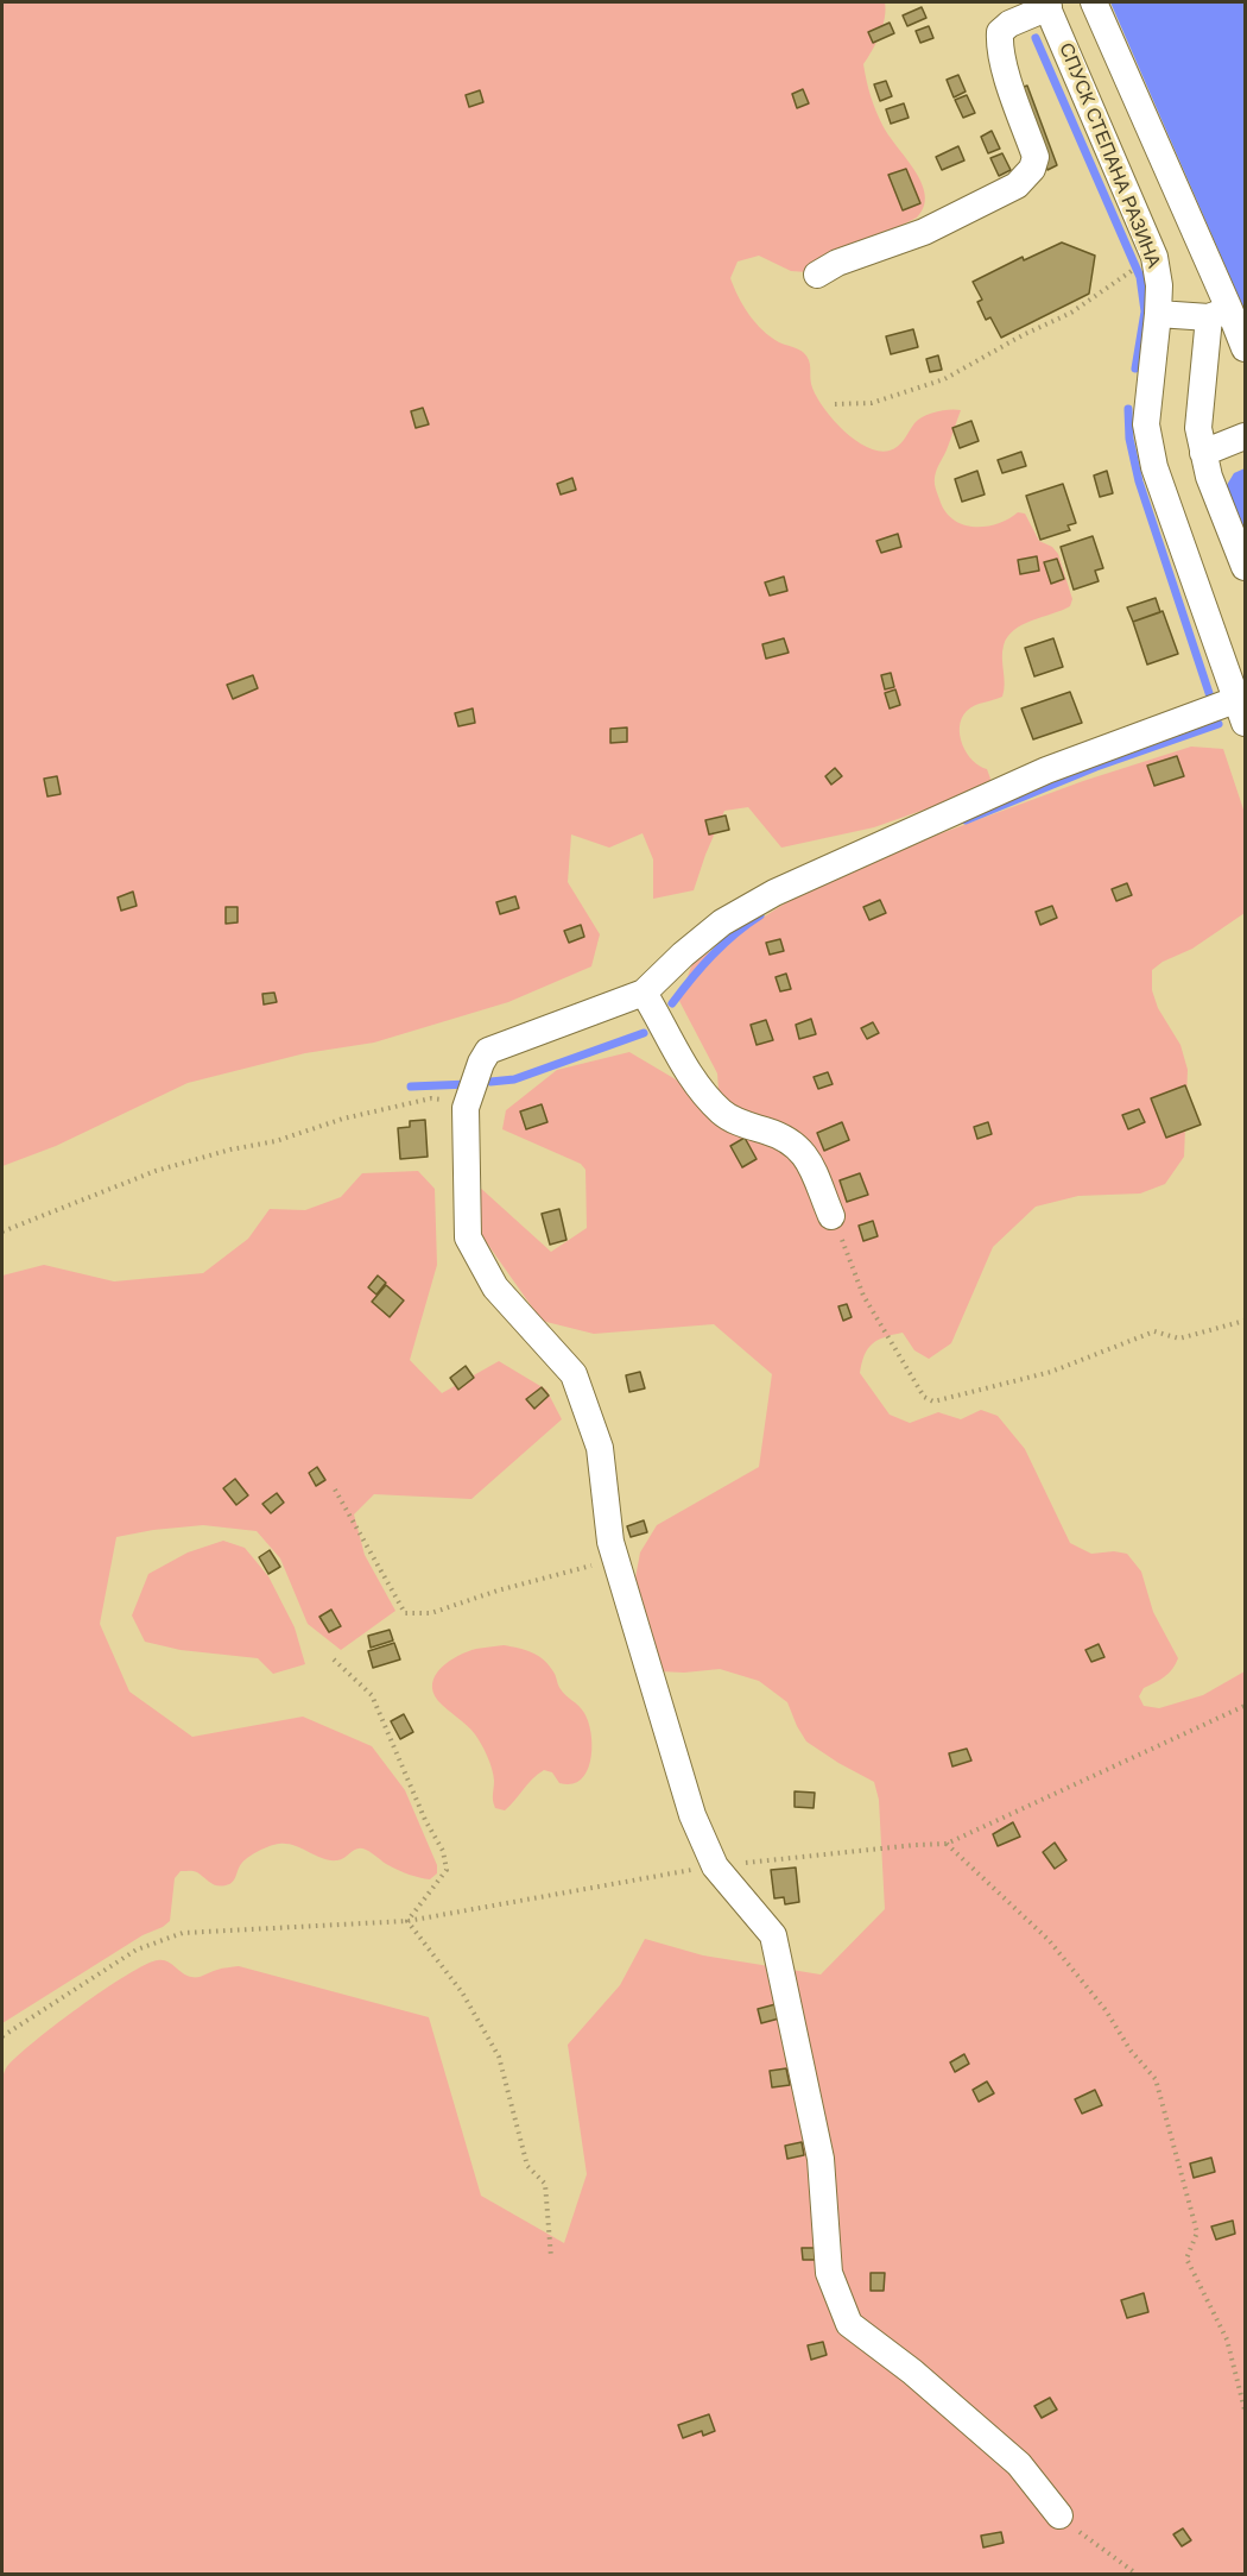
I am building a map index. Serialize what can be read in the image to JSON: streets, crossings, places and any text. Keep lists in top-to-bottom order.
{
  "streets": {
    "street": ["СПУСК СТЕПАНА РАЗИНА"]
  }
}
